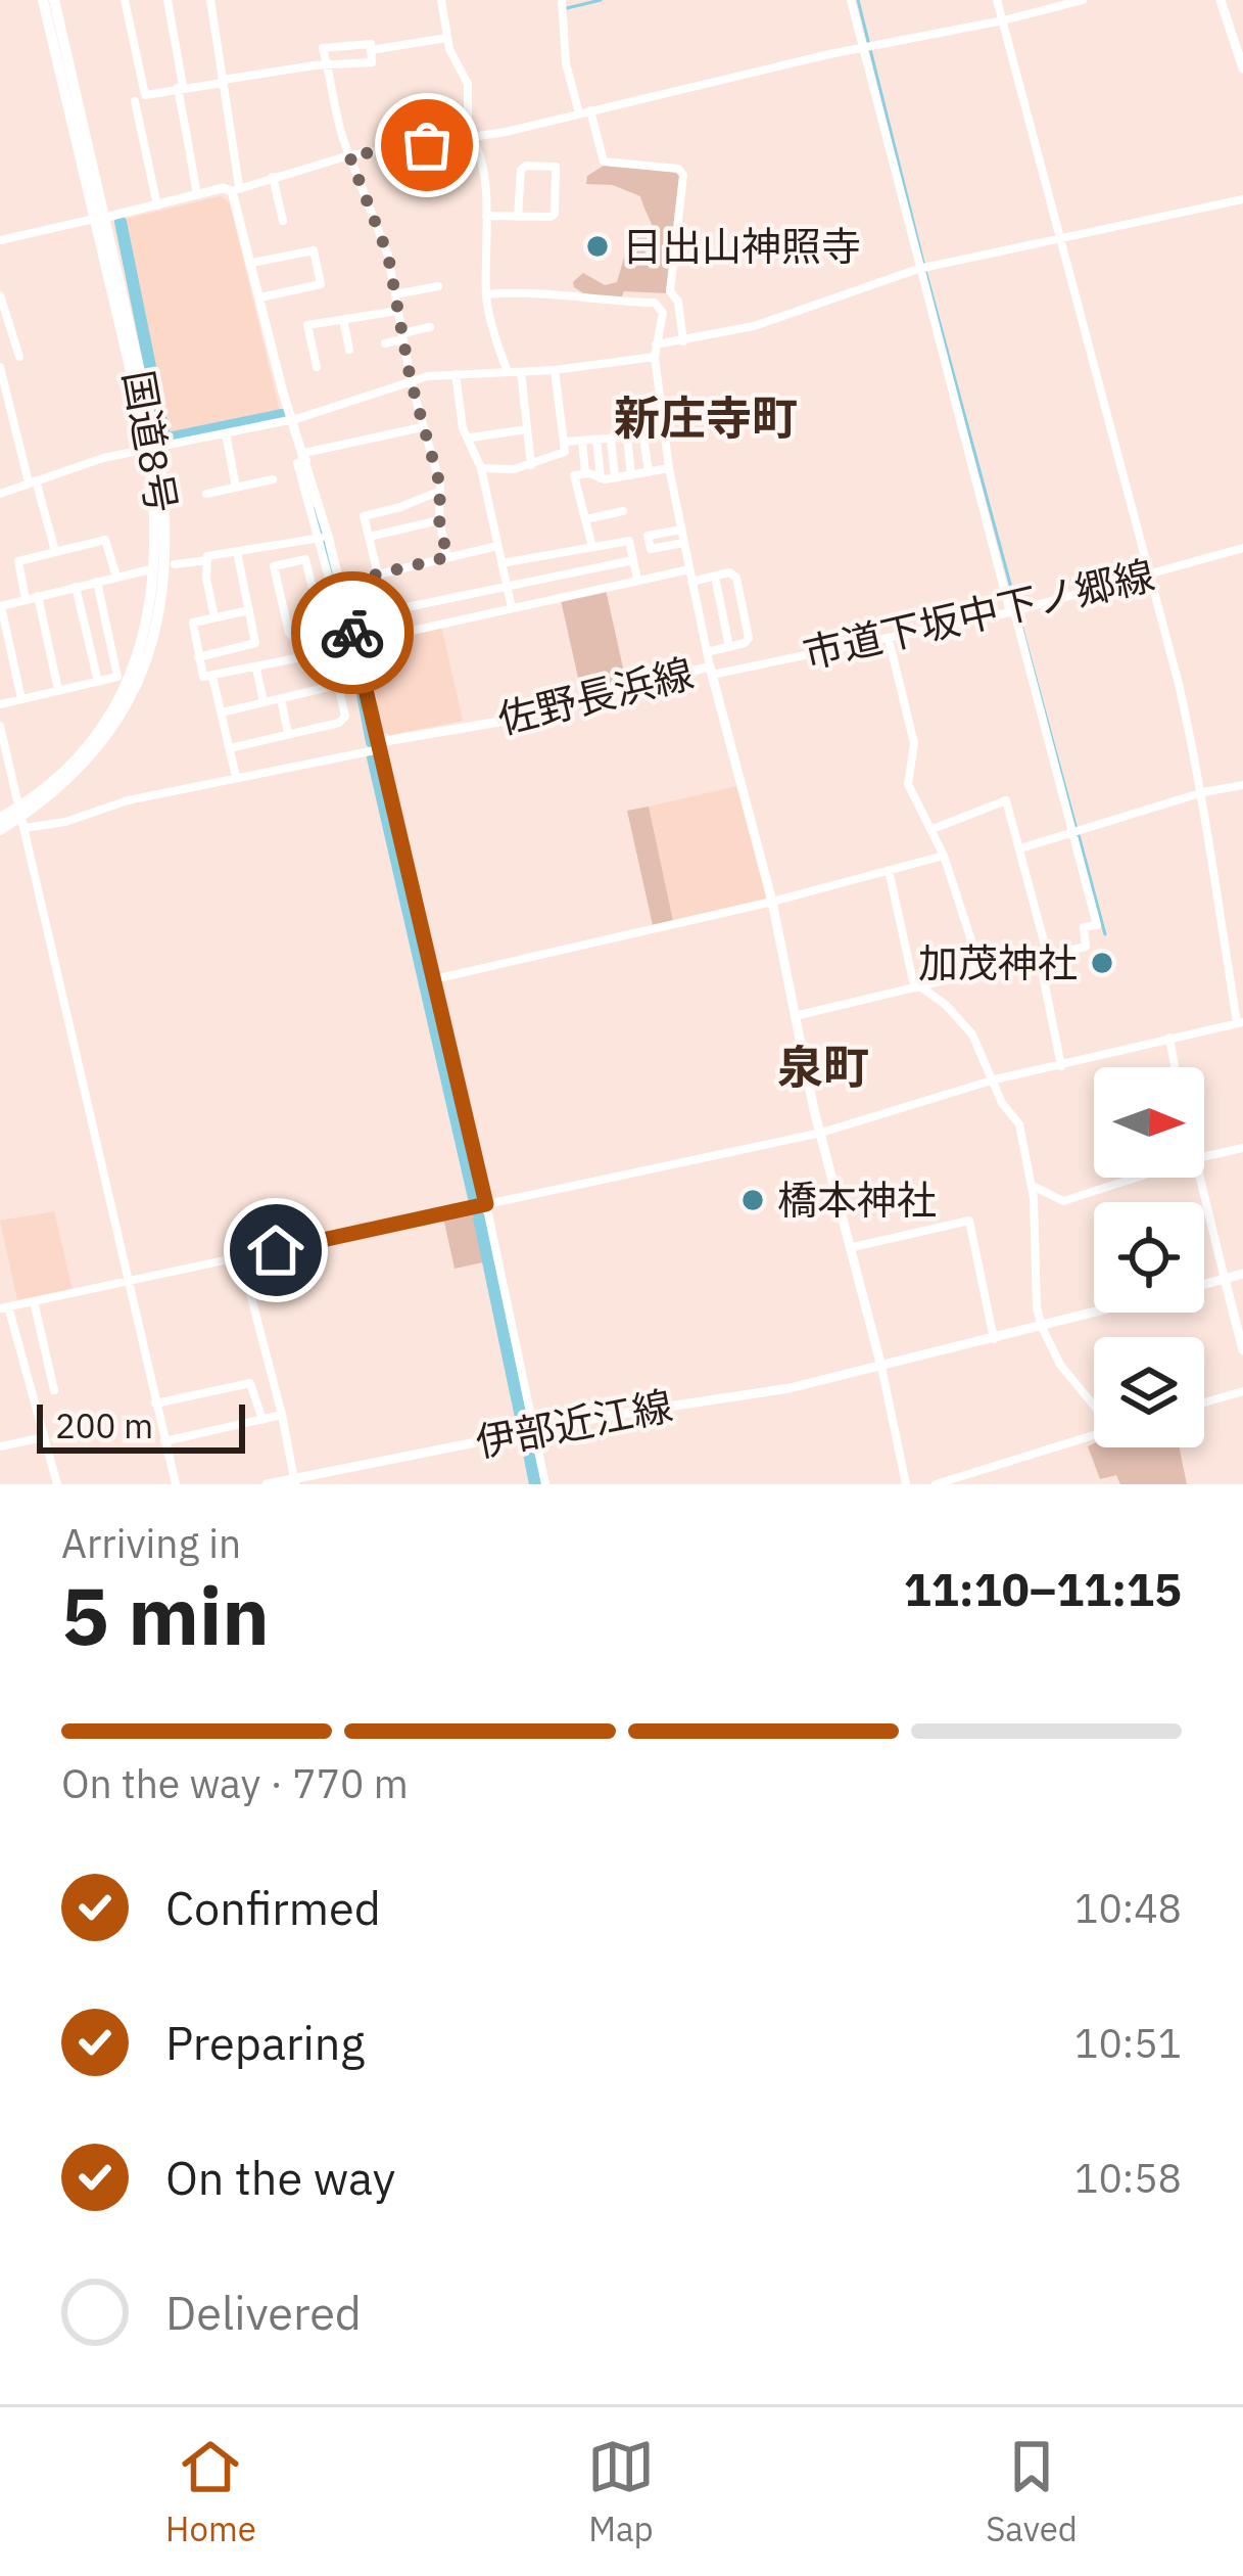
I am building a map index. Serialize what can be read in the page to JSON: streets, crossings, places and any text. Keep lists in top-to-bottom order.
{
  "streets": {
    "highway": ["国道8号"],
    "main road": ["佐野長浜線", "伊部近江線"],
    "street": ["市道下坂中下ノ郷線"]
  },
  "crossings": [
    ["市道下坂中下ノ郷線", "佐野長浜線"],
    ["佐野長浜線", "伊部近江線"]
  ],
  "districts": ["新庄寺町", "泉町"],
  "places": ["日出山神照寺", "加茂神社", "橋本神社"],
  "scale_bar": "200 m",
  "north": "right",
  "page": {
    "scale": "200 m",
    "heading": ["5 min", "Arriving in", "11:10–11:15"],
    "bar": "On the way · 770 m",
    "list": [
      ["Confirmed", "10:48"],
      ["Preparing", "10:51"],
      ["On the way", "10:58"],
      "Delivered"
    ],
    "tabs": ["Home", "Map", "Saved"]
  }
}
